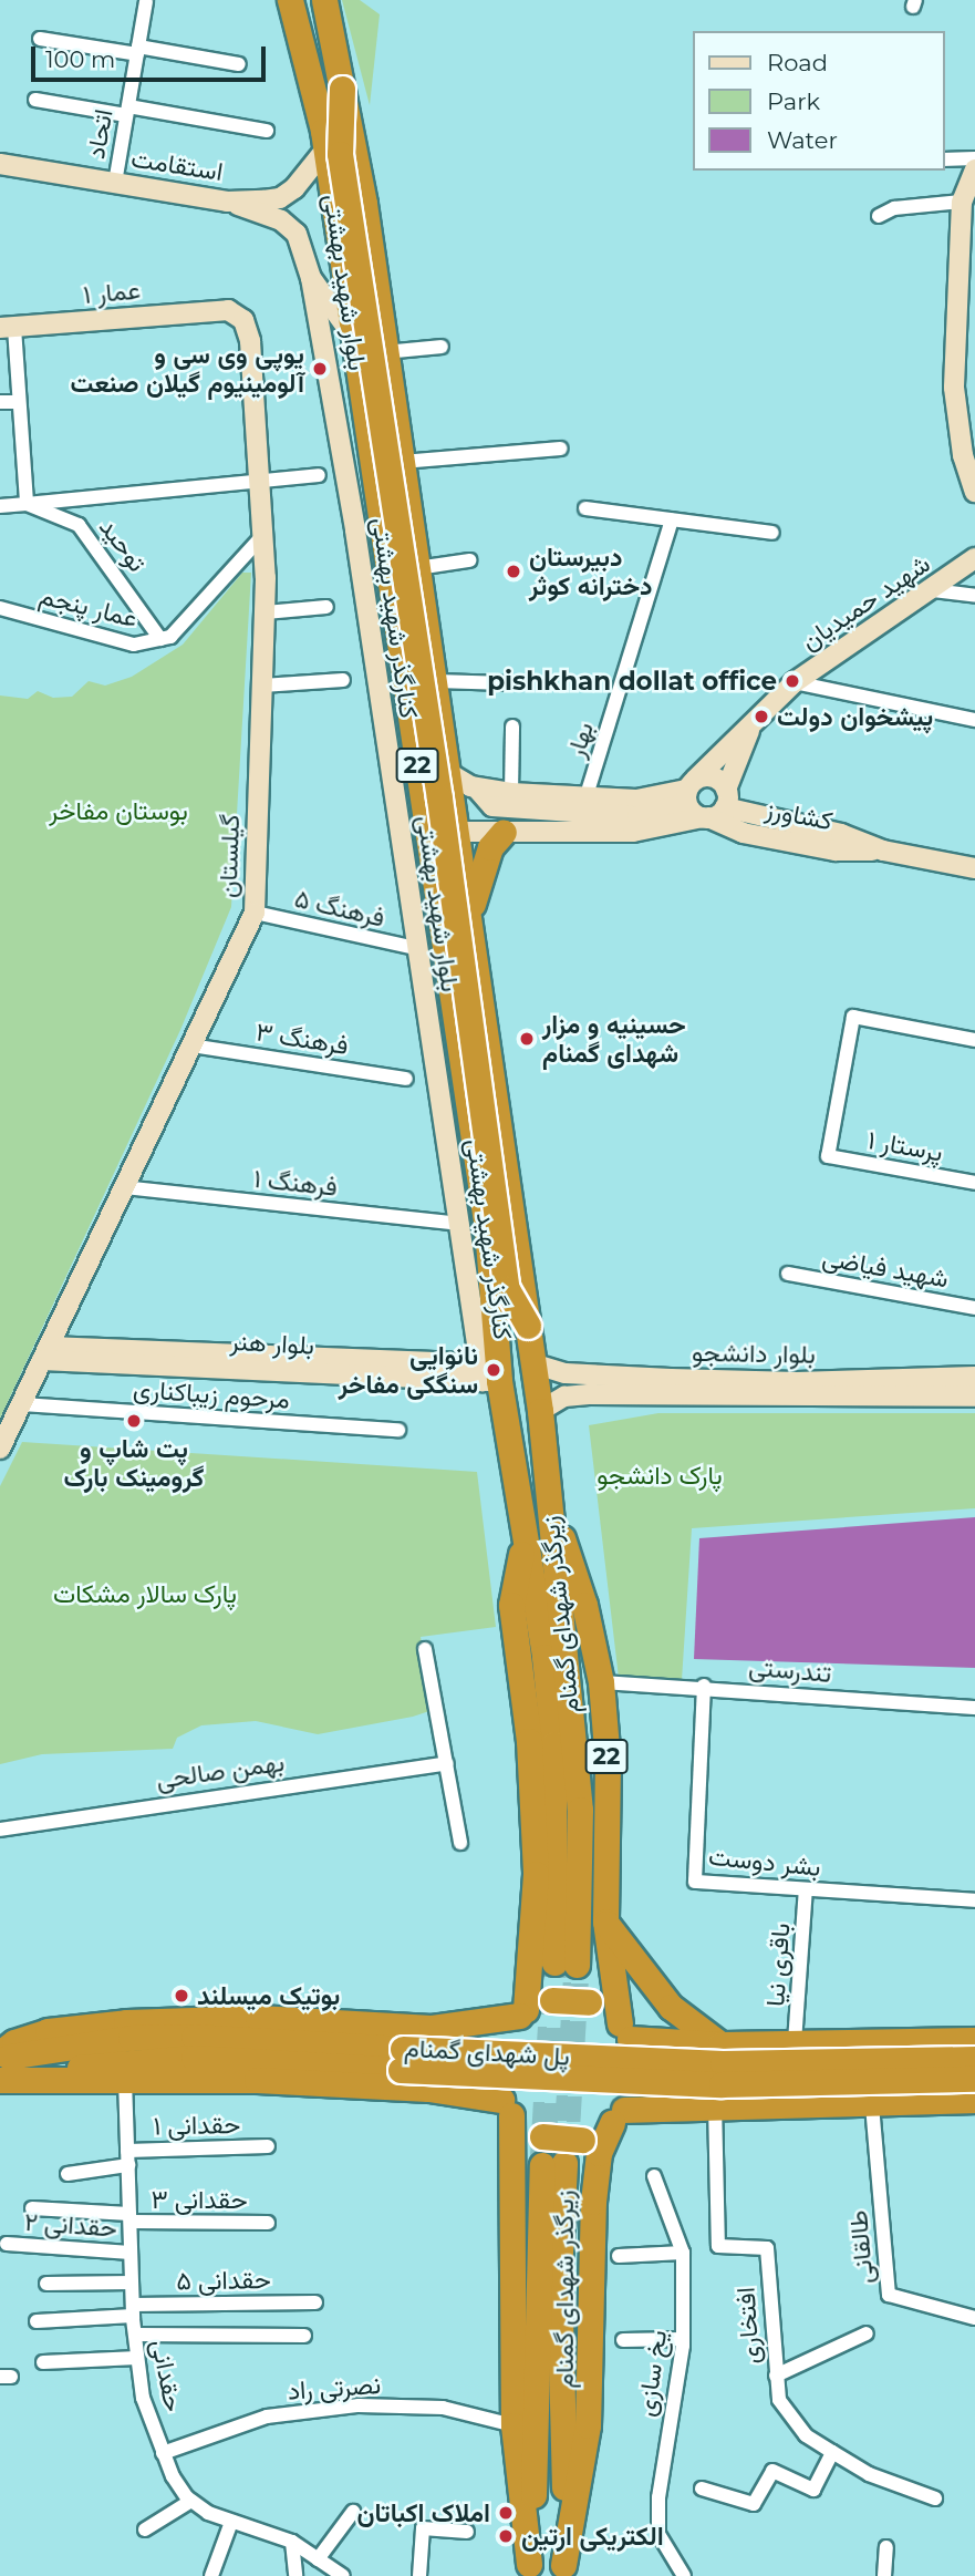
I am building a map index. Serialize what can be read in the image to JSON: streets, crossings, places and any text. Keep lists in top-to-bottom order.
{
  "streets": {
    "highway": [
      "بلوار شهید بهشتی",
      "22",
      "زیرگذر شهدای گمنام",
      "پل شهدای گمنام"
    ],
    "street": [
      "اتحاد",
      "استقامت",
      "عمار ۱",
      "توحید",
      "شهید حمیدیان",
      "عمار پنجم",
      "کنارگذر شهید بهشتی",
      "بهار",
      "کشاورز",
      "گیلستان",
      "فرهنگ ۵",
      "فرهنگ ۳",
      "پرستار ۱",
      "فرهنگ ۱",
      "شهید فیاضی",
      "بلوار هنر",
      "بلوار دانشجو",
      "مرحوم زیباکناری",
      "تندرستی",
      "بهمن صالحی",
      "بشر دوست",
      "باقری نیا",
      "حقدانی ۱",
      "حقدانی ۳",
      "حقدانی ۲",
      "طالقانی",
      "حقدانی ۵",
      "افتخاری",
      "یخ سازی",
      "حقدانی",
      "نصرتی راد"
    ]
  },
  "crossings": [
    ["اتحاد", "استقامت"],
    ["استقامت", "بلوار شهید بهشتی"],
    ["بلوار شهید بهشتی", "کنارگذر شهید بهشتی"],
    ["بلوار شهید بهشتی", "22"],
    ["بلوار شهید بهشتی", "بلوار هنر"],
    ["بلوار شهید بهشتی", "بلوار دانشجو"],
    ["بلوار شهید بهشتی", "زیرگذر شهدای گمنام"],
    ["عمار ۱", "گیلستان"],
    ["توحید", "عمار پنجم"],
    ["شهید حمیدیان", "کشاورز"],
    ["عمار پنجم", "گیلستان"],
    ["کنارگذر شهید بهشتی", "فرهنگ ۵"],
    ["کنارگذر شهید بهشتی", "فرهنگ ۱"],
    ["کنارگذر شهید بهشتی", "بلوار هنر"],
    ["22", "زیرگذر شهدای گمنام"],
    ["22", "تندرستی"],
    ["گیلستان", "فرهنگ ۵"],
    ["گیلستان", "فرهنگ ۳"],
    ["گیلستان", "فرهنگ ۱"],
    ["گیلستان", "بلوار هنر"],
    ["گیلستان", "مرحوم زیباکناری"],
    ["تندرستی", "بشر دوست"],
    ["بشر دوست", "باقری نیا"],
    ["حقدانی ۱", "حقدانی"],
    ["حقدانی ۳", "حقدانی"],
    ["حقدانی ۲", "حقدانی"],
    ["حقدانی ۵", "حقدانی"],
    ["حقدانی", "نصرتی راد"]
  ],
  "parks": ["بوستان مفاخر", "پارک دانشجو", "پارک سالار مشکات"],
  "places": [
    "یوپی وی سی و آلومینیوم گیلان صنعت",
    "دبیرستان دخترانه کوثر",
    "pishkhan dollat office",
    "پیشخوان دولت",
    "حسینیه و مزار شهدای گمنام",
    "نانوایی سنگکی مفاخر",
    "پت شاپ و گرومینک بارک",
    "بوتیک میسلند",
    "املاک اکباتان",
    "الکتریکی ارتین"
  ],
  "legend": ["Road", "Park", "Water"],
  "scale_bar": "100 m"
}
